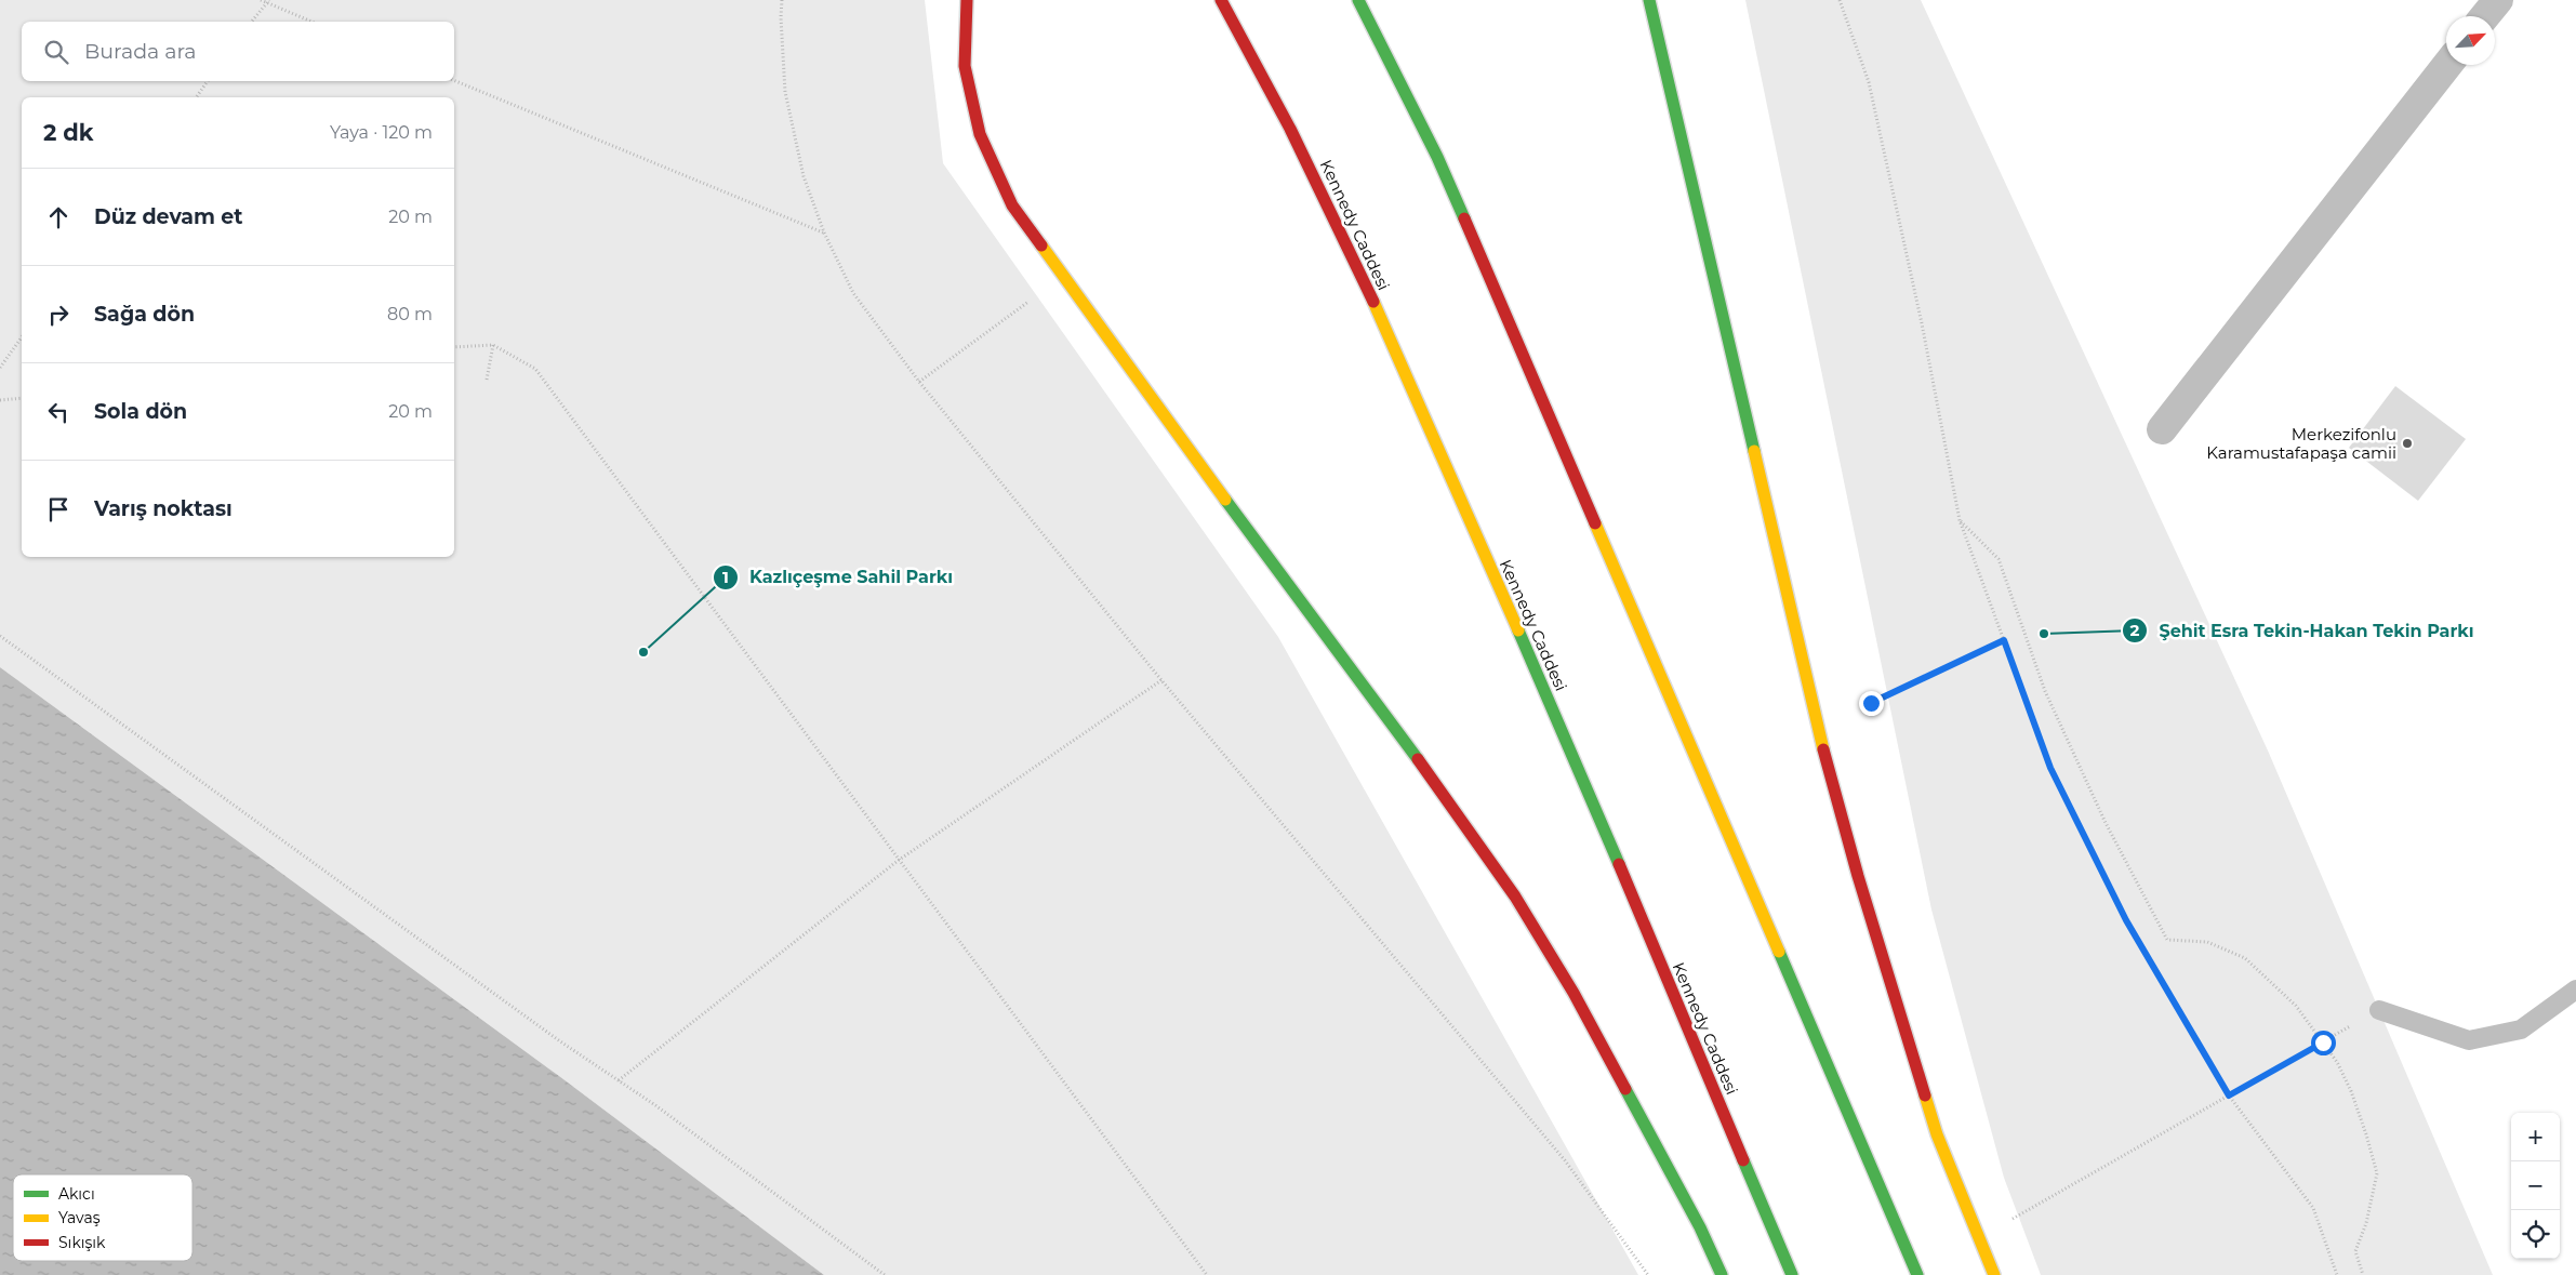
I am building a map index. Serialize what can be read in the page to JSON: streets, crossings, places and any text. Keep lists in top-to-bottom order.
{
  "streets": {
    "highway": ["Kennedy Caddesi"]
  },
  "places": ["Merkezifonlu Karamustafapaşa camii", "Şehit Esra Tekin-Hakan Tekin Parkı", "Kazlıçeşme Sahil Parkı"],
  "legend": ["Akıcı", "Yavaş", "Sıkışık"],
  "north": "top right",
  "page": {
    "search": "Burada ara",
    "heading": ["2 dk", "Yaya · 120 m"],
    "list": [
      ["Düz devam et", "20 m"],
      ["Sağa dön", "80 m"],
      ["Sola dön", "20 m"],
      "Varış noktası"
    ],
    "map_buttons": ["+", "−"]
  }
}
